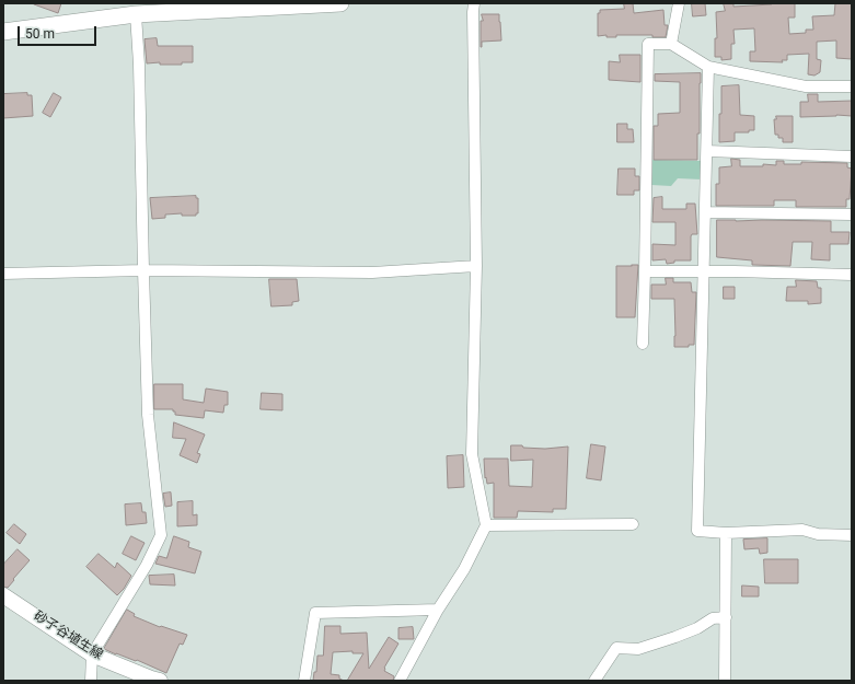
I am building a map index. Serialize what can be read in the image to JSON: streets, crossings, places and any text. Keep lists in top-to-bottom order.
{
  "streets": {
    "main road": ["砂子谷埴生線"]
  },
  "scale_bar": "50 m"
}
